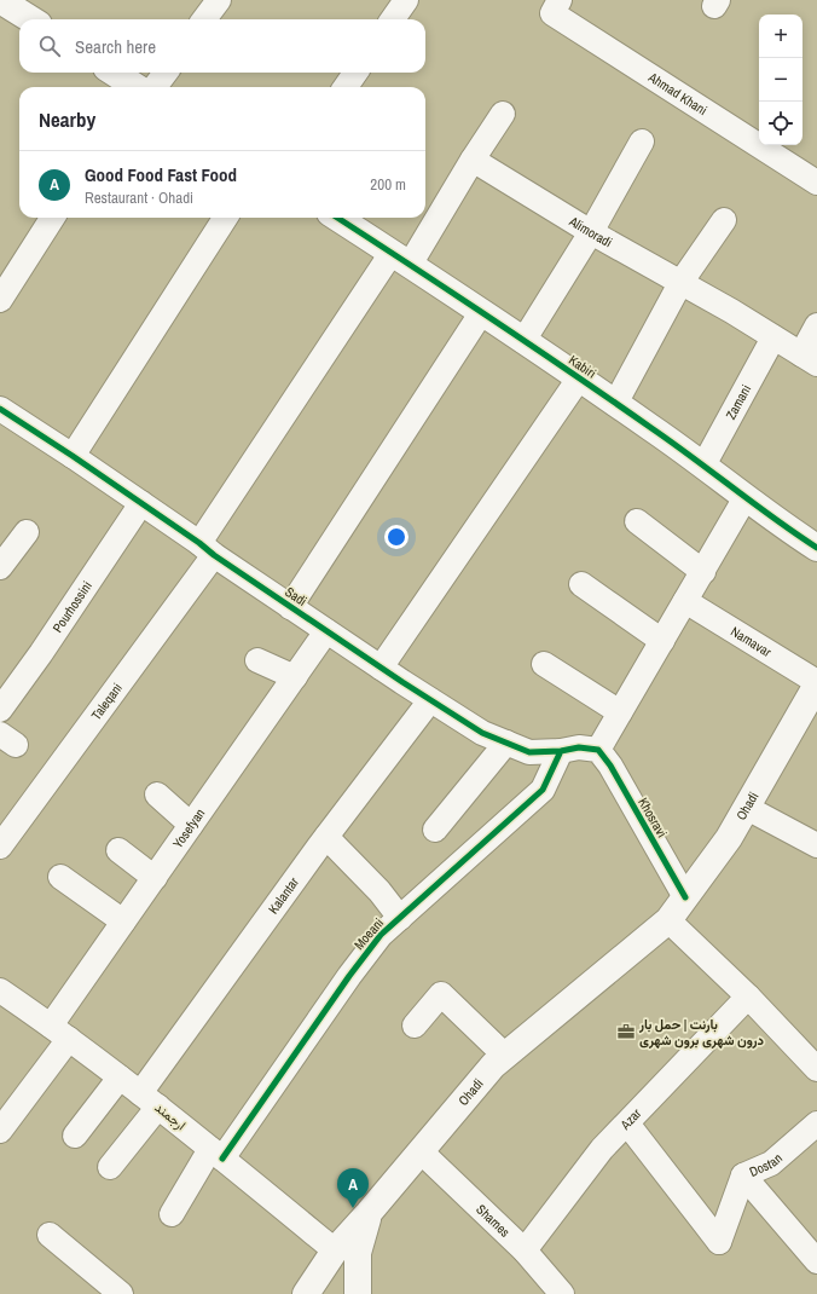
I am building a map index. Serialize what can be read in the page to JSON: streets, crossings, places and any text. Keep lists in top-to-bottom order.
{
  "streets": {
    "main road": ["Kabiri", "Ohadi"],
    "street": [
      "Ahmad Khani",
      "Alimoradi",
      "Zamani",
      "Sadi",
      "Pourhossini",
      "Namavar",
      "Taleqani",
      "Khosravi",
      "Yosefyan",
      "Kalantar",
      "Moeani",
      "ارجمند",
      "Azar",
      "Dostan",
      "Shames"
    ]
  },
  "crossings": [
    ["Alimoradi", "Zamani"],
    ["Kabiri", "Zamani"],
    ["Kabiri", "Taleqani"],
    ["Sadi", "Pourhossini"],
    ["Sadi", "Taleqani"],
    ["Sadi", "Khosravi"],
    ["Sadi", "Yosefyan"],
    ["Sadi", "Kalantar"],
    ["Sadi", "Moeani"],
    ["Namavar", "Ohadi"],
    ["Ohadi", "Khosravi"],
    ["Ohadi", "ارجمند"],
    ["Ohadi", "Shames"],
    ["Yosefyan", "ارجمند"],
    ["Kalantar", "ارجمند"],
    ["Moeani", "ارجمند"],
    ["Azar", "Dostan"],
    ["Azar", "Shames"]
  ],
  "places": {
    "office": ["بارنت | حمل بار درون شهری برون شهری"]
  },
  "page": {
    "map_buttons": ["+", "−"],
    "search": "Search here",
    "heading": "Nearby",
    "list": [
      {
        "mark": "A",
        "name": "Good Food Fast Food",
        "note": "Restaurant · Ohadi",
        "value": "200 m"
      }
    ],
    "pins": "A"
  }
}
